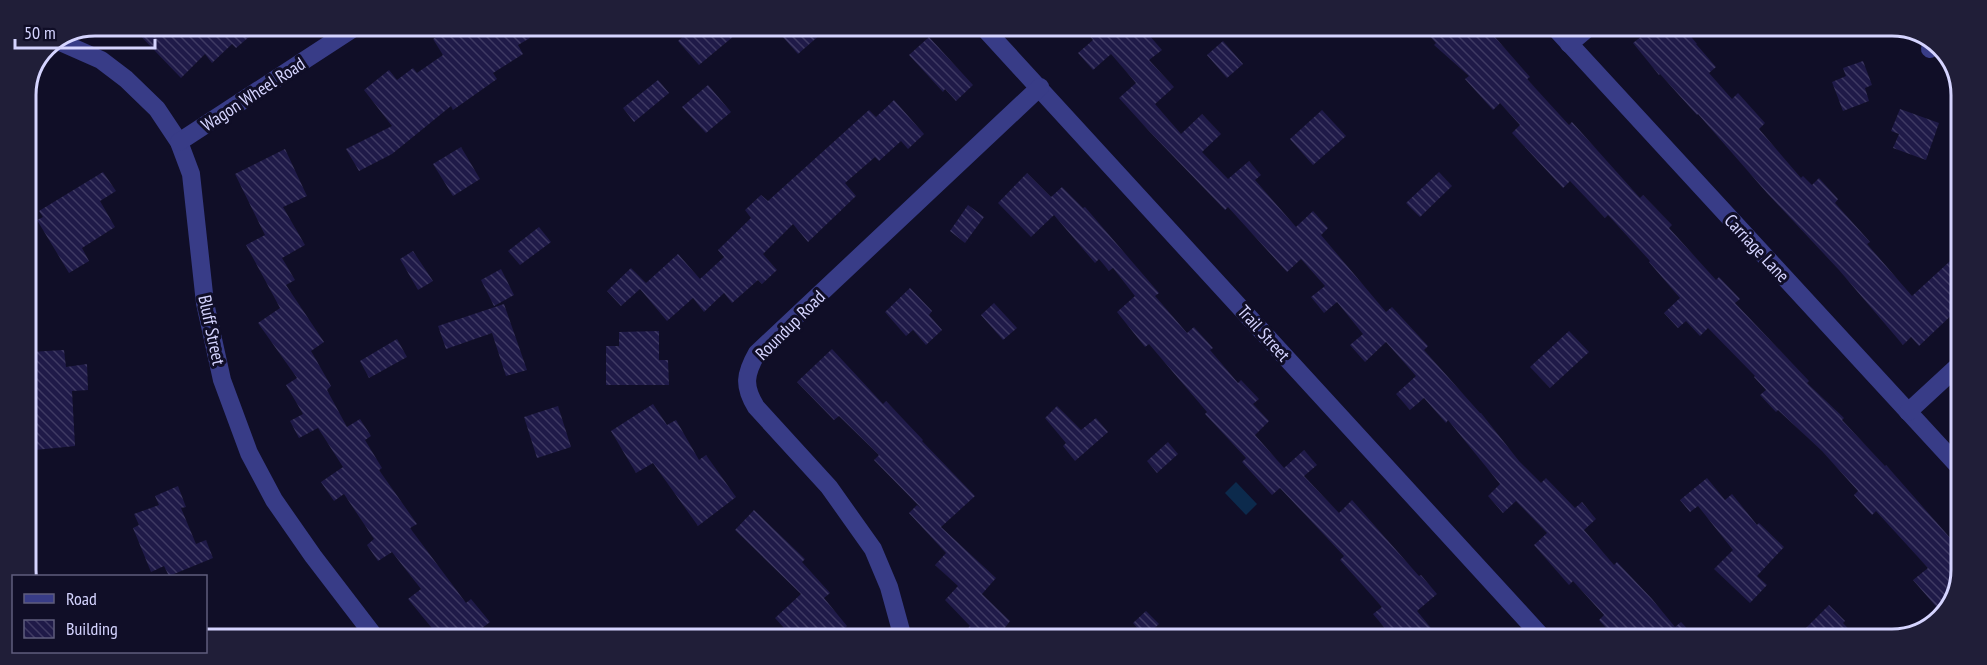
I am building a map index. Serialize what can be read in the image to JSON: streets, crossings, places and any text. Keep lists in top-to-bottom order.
{
  "streets": {
    "street": [
      "Wagon Wheel Road",
      "Carriage Lane",
      "Roundup Road",
      "Bluff Street",
      "Trail Street"
    ]
  },
  "crossings": [
    ["Wagon Wheel Road", "Bluff Street"],
    ["Roundup Road", "Trail Street"]
  ],
  "legend": ["Road", "Building"],
  "scale_bar": "50 m"
}
